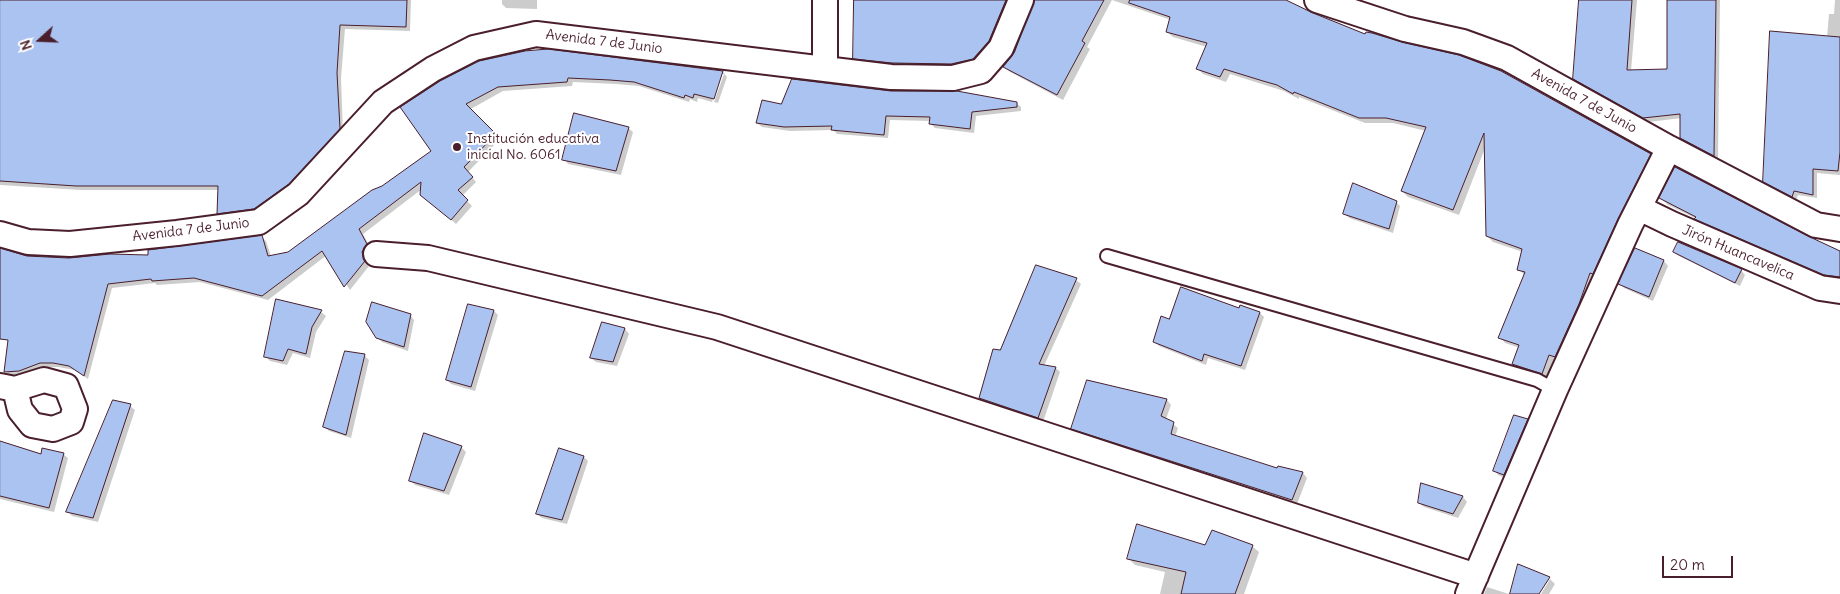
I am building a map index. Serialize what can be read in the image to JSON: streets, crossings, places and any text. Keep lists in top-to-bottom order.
{
  "streets": {
    "street": ["Avenida 7 de Junio", "Jirón Huancavelica"]
  },
  "places": ["Institución educativa inicial No. 6061"],
  "scale_bar": "20 m",
  "north": "left"
}
